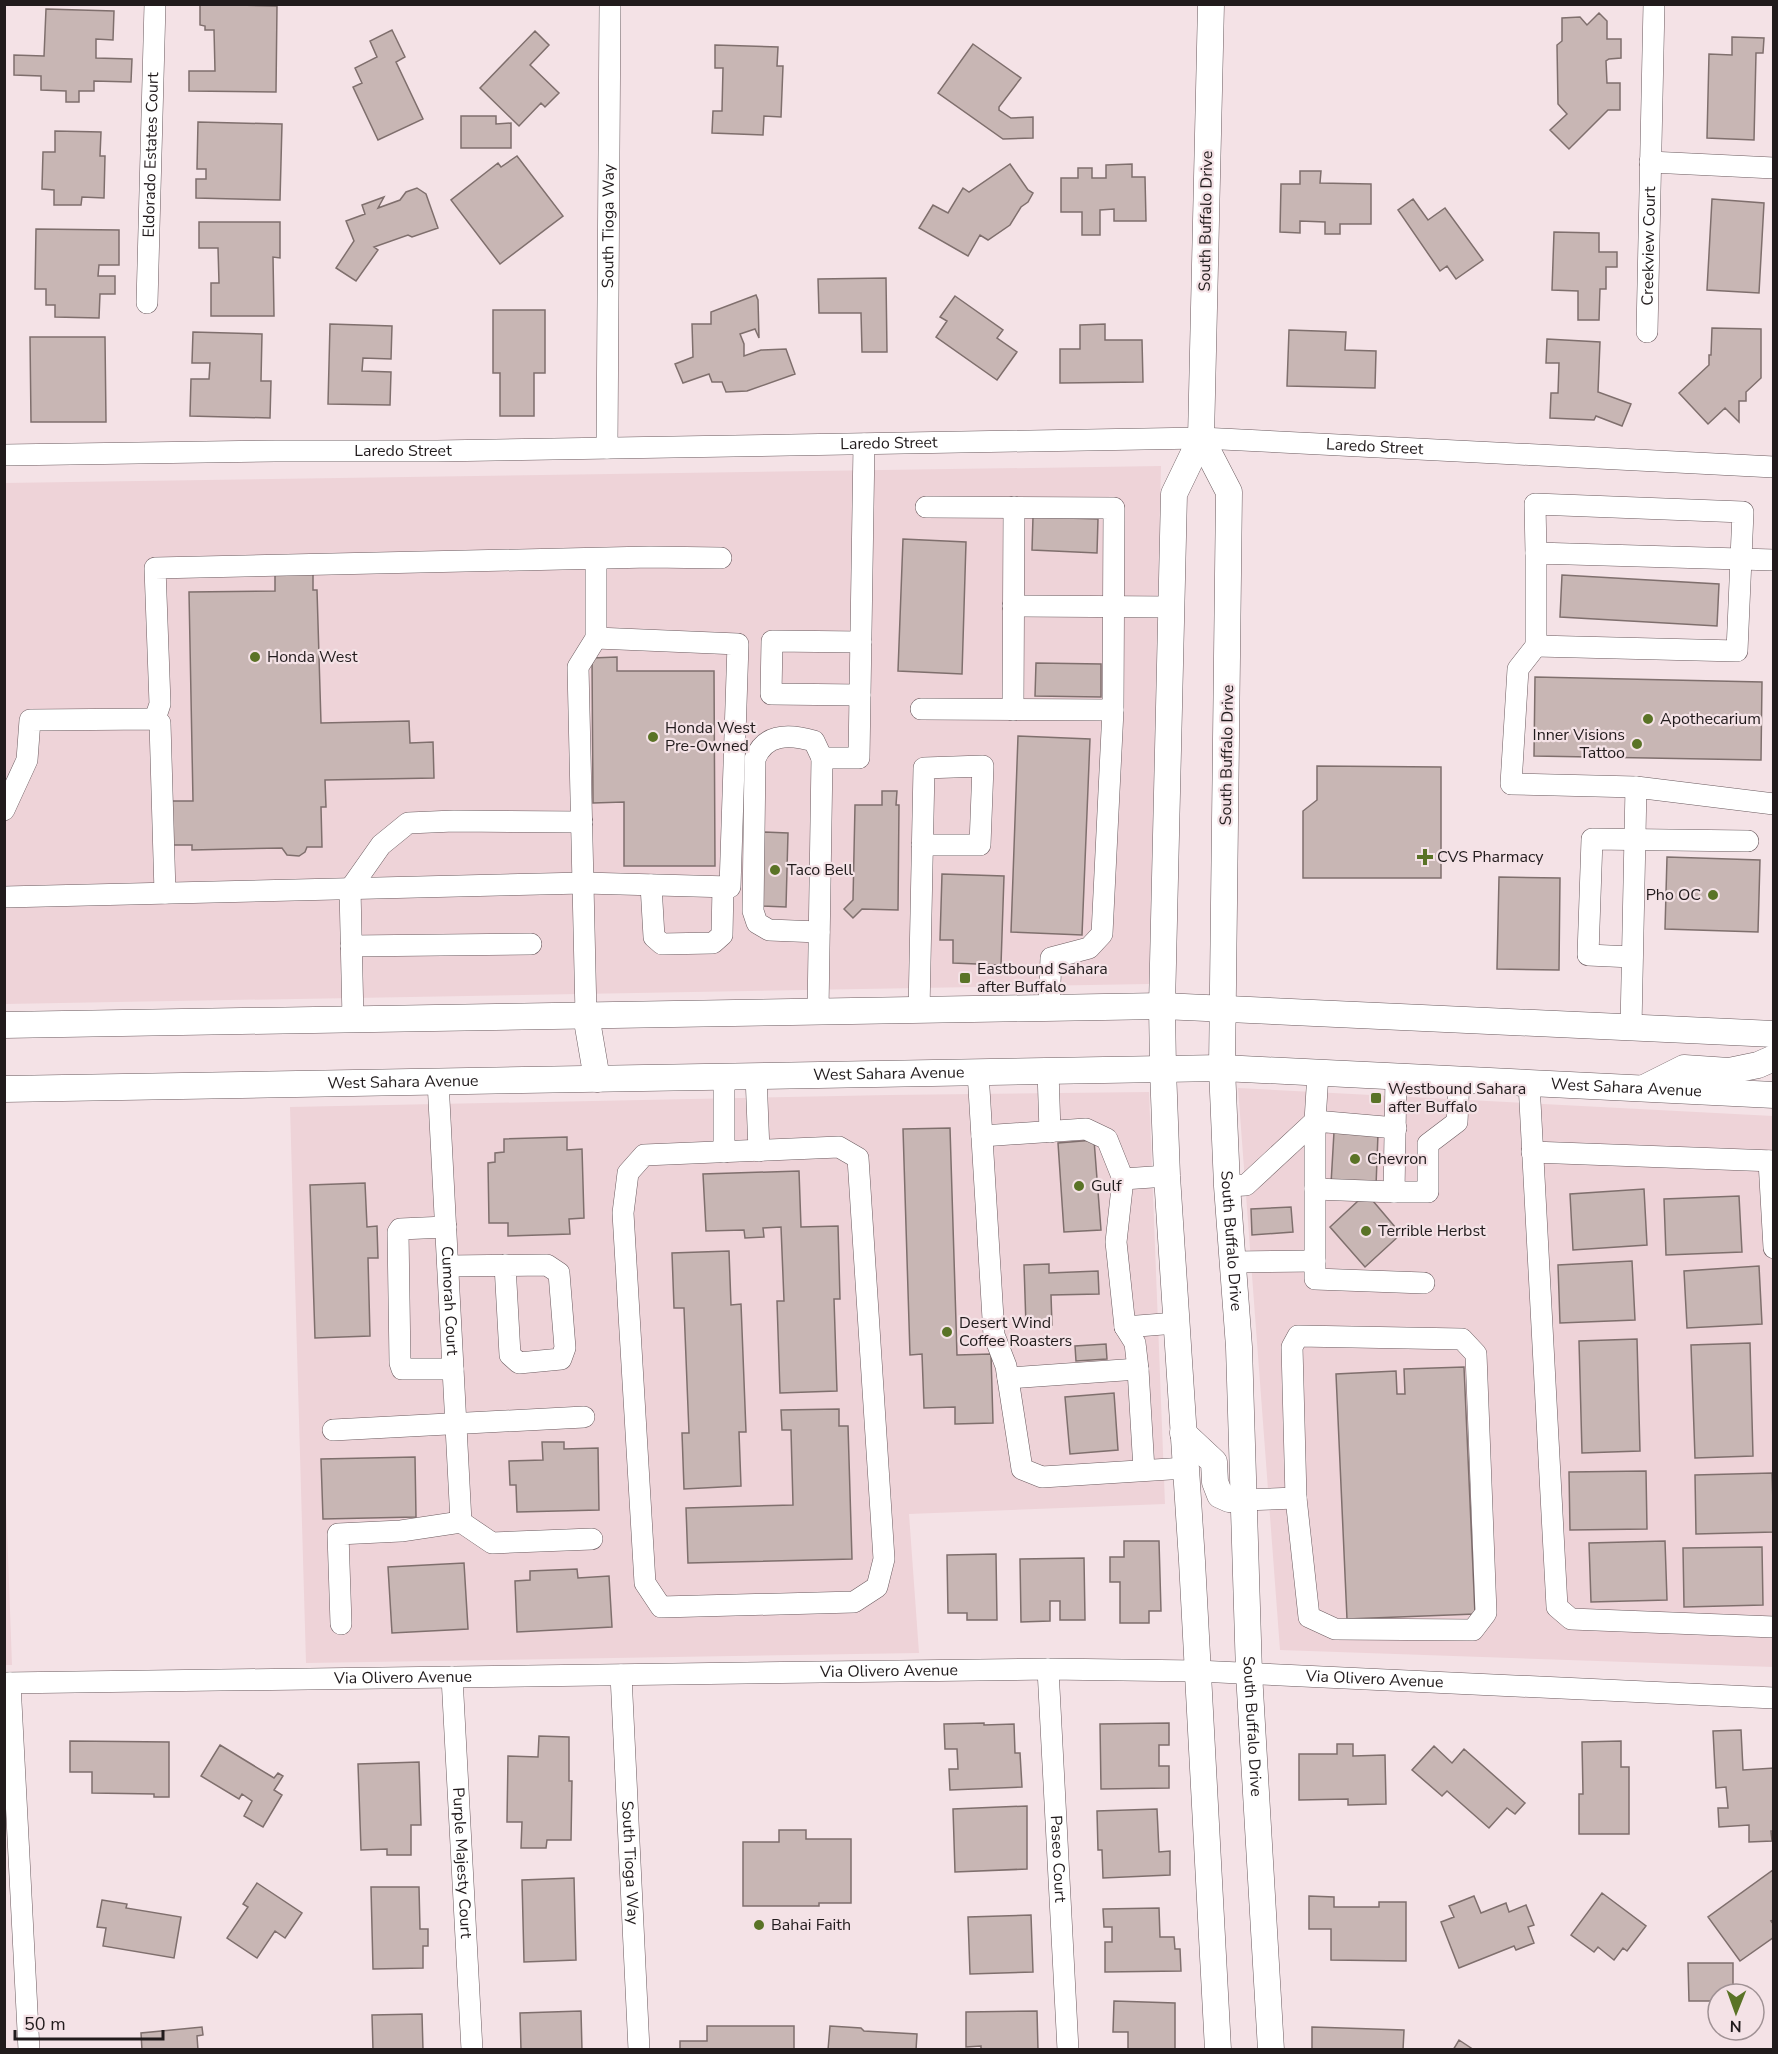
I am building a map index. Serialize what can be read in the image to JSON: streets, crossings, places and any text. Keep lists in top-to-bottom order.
{
  "streets": {
    "main road": ["South Buffalo Drive", "West Sahara Avenue"],
    "street": [
      "Eldorado Estates Court",
      "South Tioga Way",
      "Creekview Court",
      "Laredo Street",
      "Cumorah Court",
      "Via Olivero Avenue",
      "Paseo Court",
      "Purple Majesty Court"
    ]
  },
  "crossings": [
    ["South Buffalo Drive", "Laredo Street"],
    ["South Buffalo Drive", "West Sahara Avenue"],
    ["South Buffalo Drive", "Via Olivero Avenue"],
    ["South Tioga Way", "Laredo Street"],
    ["South Tioga Way", "Via Olivero Avenue"],
    ["West Sahara Avenue", "Cumorah Court"],
    ["Via Olivero Avenue", "Paseo Court"],
    ["Via Olivero Avenue", "Purple Majesty Court"]
  ],
  "places": {
    "other": [
      "Honda West",
      "Apothecarium",
      "Honda West Pre-Owned",
      "Inner Visions Tattoo",
      "Taco Bell",
      "Pho OC",
      "Chevron",
      "Gulf",
      "Terrible Herbst",
      "Desert Wind Coffee Roasters",
      "Bahai Faith"
    ],
    "health": ["CVS Pharmacy"],
    "transit": ["Eastbound Sahara after Buffalo", "Westbound Sahara after Buffalo"]
  },
  "scale_bar": "50 m",
  "north": "bottom"
}
